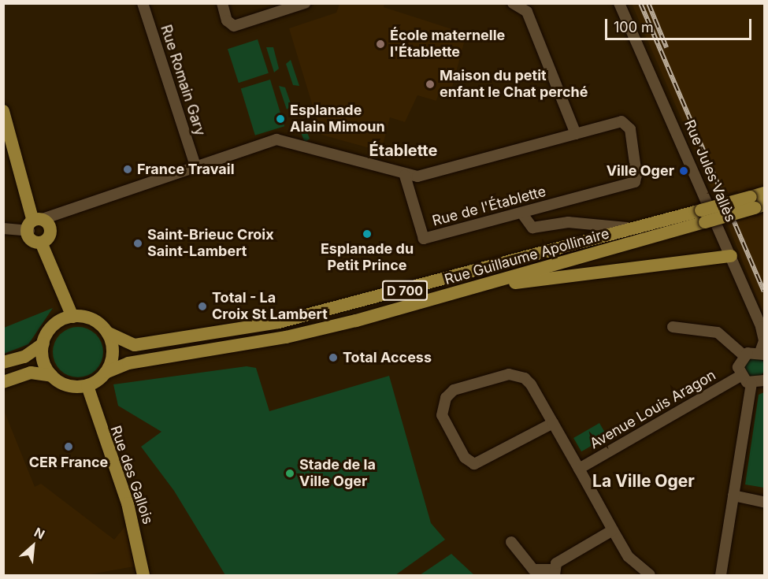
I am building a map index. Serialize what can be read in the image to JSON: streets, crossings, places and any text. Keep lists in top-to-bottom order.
{
  "streets": {
    "main road": ["Rue Guillaume Apollinaire", "D 700", "Rue des Gallois"],
    "street": [
      "Rue Romain Gary",
      "Rue Jules Vallès",
      "Rue de l'Établette",
      "Avenue Louis Aragon"
    ]
  },
  "crossings": [
    ["Rue Guillaume Apollinaire", "D 700"],
    ["Rue Guillaume Apollinaire", "Rue des Gallois"]
  ],
  "districts": ["Établette", "La Ville Oger"],
  "places": [
    "École maternelle l'Établette",
    "Maison du petit enfant le Chat perché",
    "Esplanade Alain Mimoun",
    "France Travail",
    "Ville Oger",
    "Esplanade du Petit Prince",
    "Saint-Brieuc Croix Saint-Lambert",
    "Total - La Croix St Lambert",
    "Total Access",
    "CER France",
    "Stade de la Ville Oger"
  ],
  "scale_bar": "100 m",
  "north": "top right"
}
